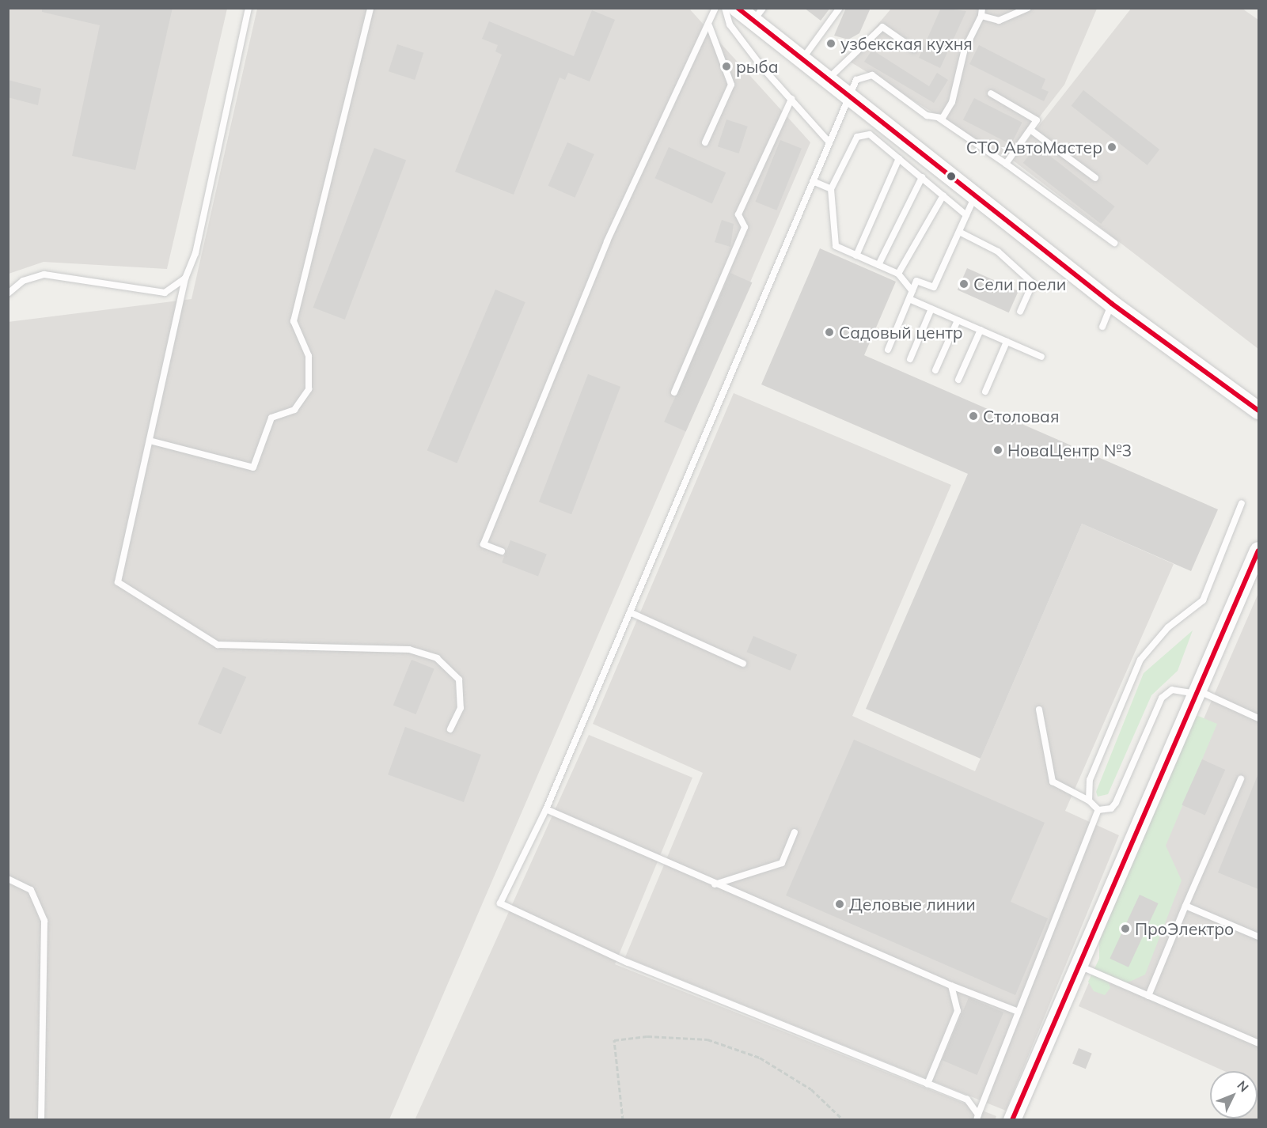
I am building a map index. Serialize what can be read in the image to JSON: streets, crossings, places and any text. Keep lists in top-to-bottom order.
{
  "places": [
    "узбекская кухня",
    "рыба",
    "СТО АвтоМастер",
    "Сели поели",
    "Садовый центр",
    "Столовая",
    "НоваЦентр №3",
    "Деловые линии",
    "ПроЭлектро"
  ],
  "north": "top right"
}
